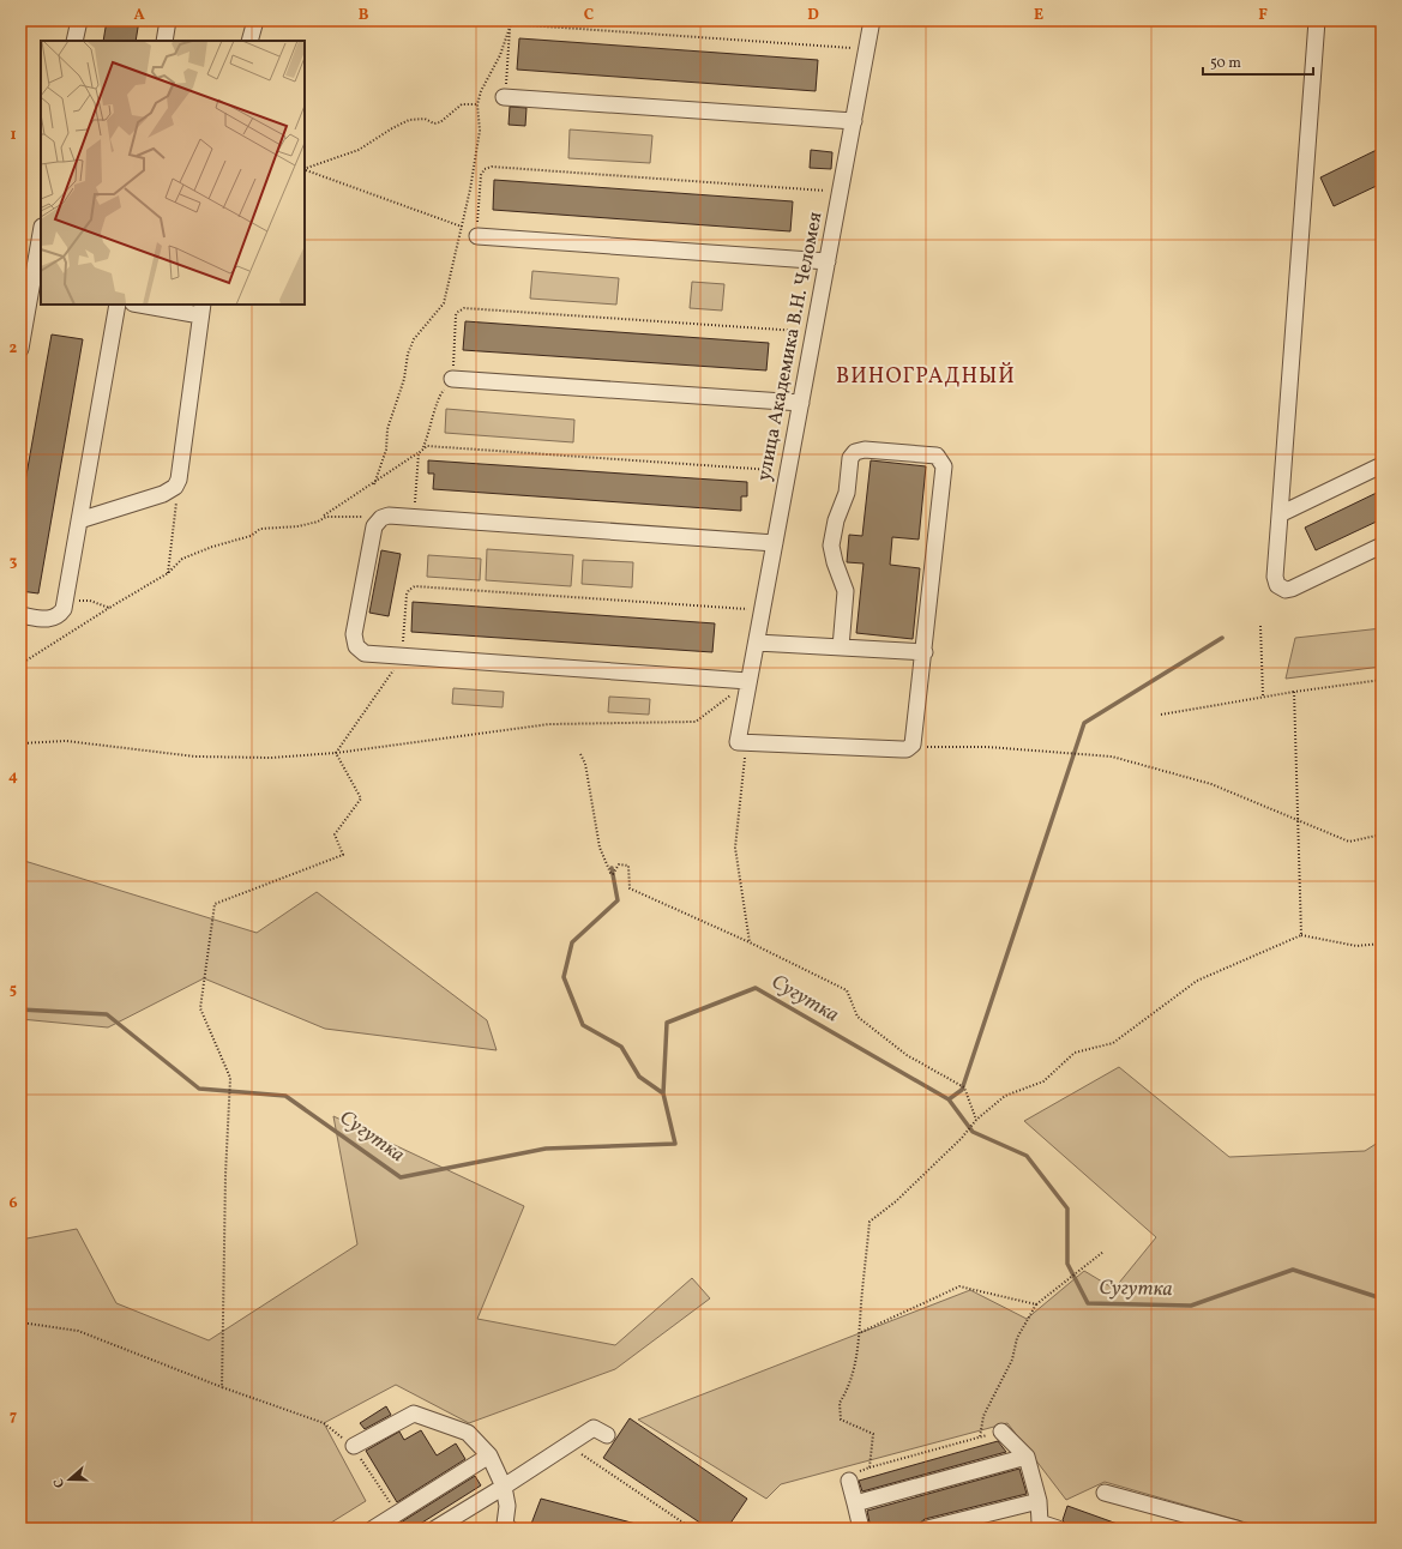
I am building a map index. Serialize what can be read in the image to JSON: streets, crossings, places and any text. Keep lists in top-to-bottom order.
{
  "streets": {
    "street": ["улица Академика В.Н. Челомея"]
  },
  "districts": ["ВИНОГРАДНЫЙ"],
  "water": ["Сугутка"],
  "scale_bar": "50 m",
  "north": "left",
  "grid": {
    "columns": [
      "A",
      "B",
      "C",
      "D",
      "E",
      "F"
    ],
    "rows": [
      "1",
      "2",
      "3",
      "4",
      "5",
      "6",
      "7"
    ]
  }
}
